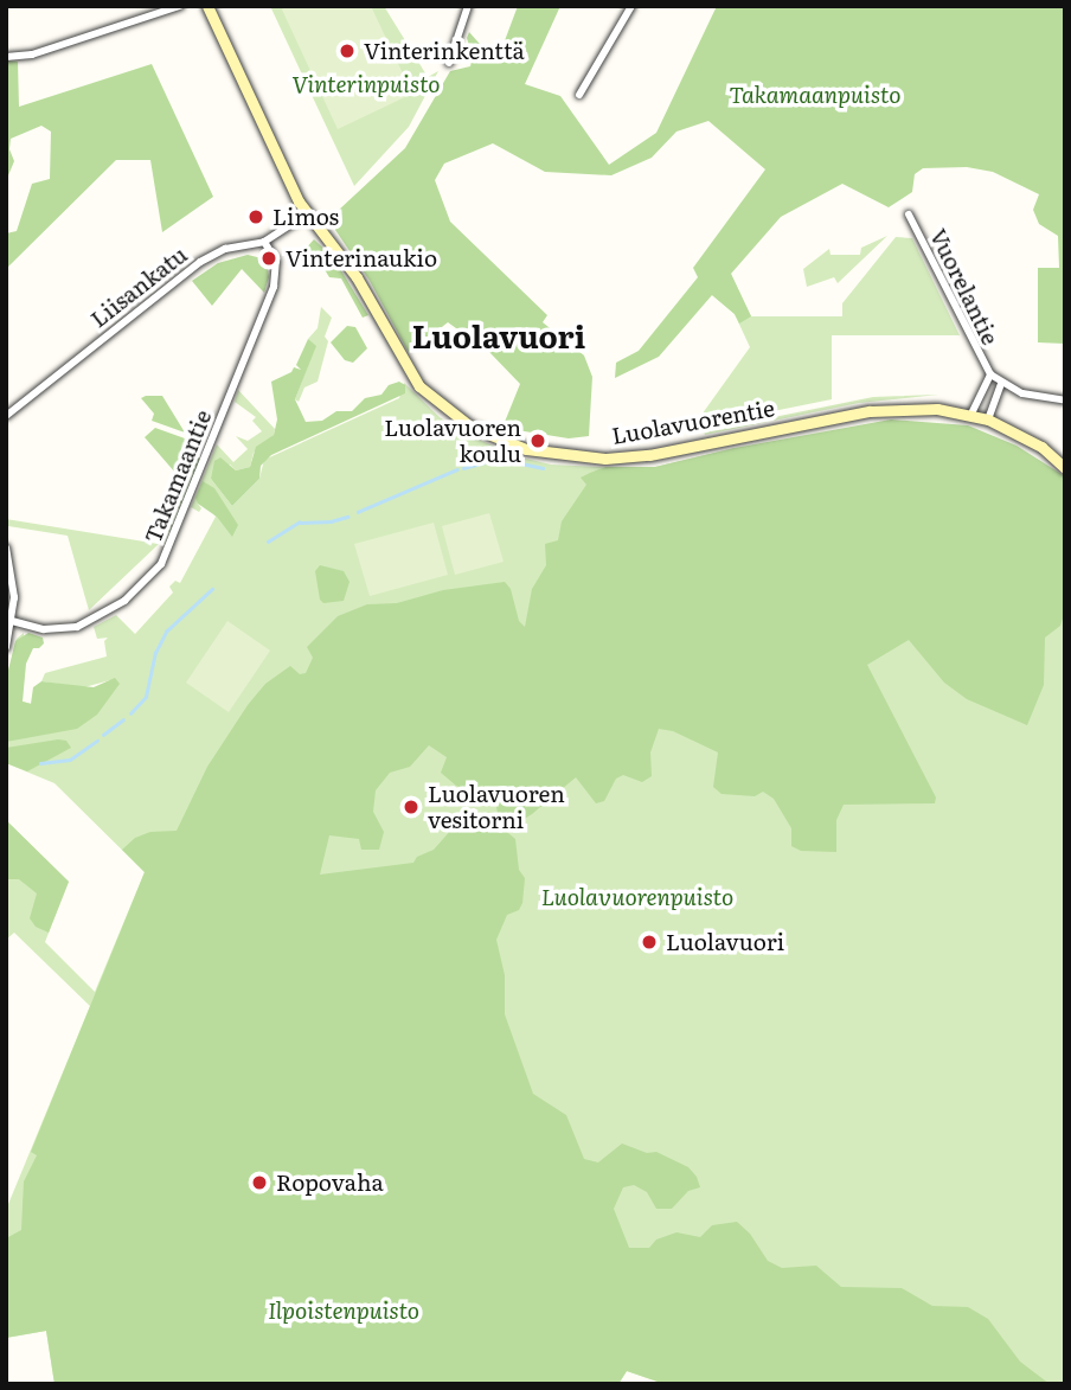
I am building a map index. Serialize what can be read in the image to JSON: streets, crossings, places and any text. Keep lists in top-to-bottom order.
{
  "streets": {
    "street": [
      "Liisankatu",
      "Vuorelantie",
      "Luolavuorentie",
      "Takamaantie"
    ]
  },
  "crossings": [
    ["Liisankatu", "Luolavuorentie"],
    ["Liisankatu", "Takamaantie"],
    ["Vuorelantie", "Luolavuorentie"]
  ],
  "districts": ["Luolavuori"],
  "parks": [
    "Vinterinpuisto",
    "Takamaanpuisto",
    "Luolavuorenpuisto",
    "Ilpoistenpuisto"
  ],
  "places": [
    "Vinterinkenttä",
    "Limos",
    "Vinterinaukio",
    "Luolavuoren koulu",
    "Luolavuoren vesitorni",
    "Luolavuori",
    "Ropovaha"
  ]
}
